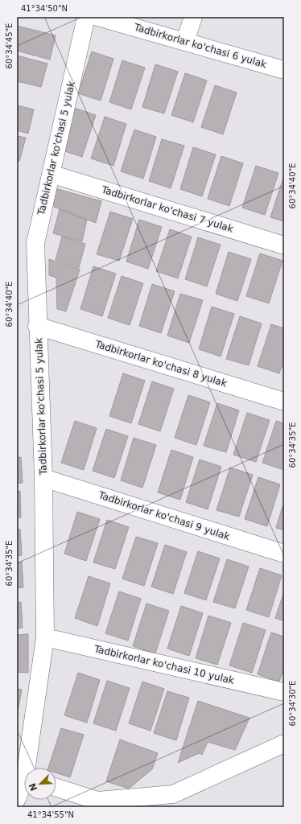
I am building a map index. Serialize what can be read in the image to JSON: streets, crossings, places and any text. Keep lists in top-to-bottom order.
{
  "streets": {
    "street": [
      "Tadbirkorlar ko'chasi 6 yulak",
      "Tadbirkorlar ko'chasi 5 yulak",
      "Tadbirkorlar ko'chasi 7 yulak",
      "Tadbirkorlar ko'chasi 8 yulak",
      "Tadbirkorlar ko'chasi 9 yulak",
      "Tadbirkorlar ko'chasi 10 yulak"
    ]
  },
  "crossings": [
    ["Tadbirkorlar ko'chasi 5 yulak", "Tadbirkorlar ko'chasi 7 yulak"],
    ["Tadbirkorlar ko'chasi 5 yulak", "Tadbirkorlar ko'chasi 8 yulak"],
    ["Tadbirkorlar ko'chasi 5 yulak", "Tadbirkorlar ko'chasi 9 yulak"],
    ["Tadbirkorlar ko'chasi 5 yulak", "Tadbirkorlar ko'chasi 10 yulak"]
  ],
  "north": "bottom left",
  "coordinates": [
    "41°34'50\"N",
    "60°34'45\"E",
    "60°34'40\"E",
    "60°34'35\"E",
    "60°34'30\"E",
    "41°34'55\"N"
  ]
}
